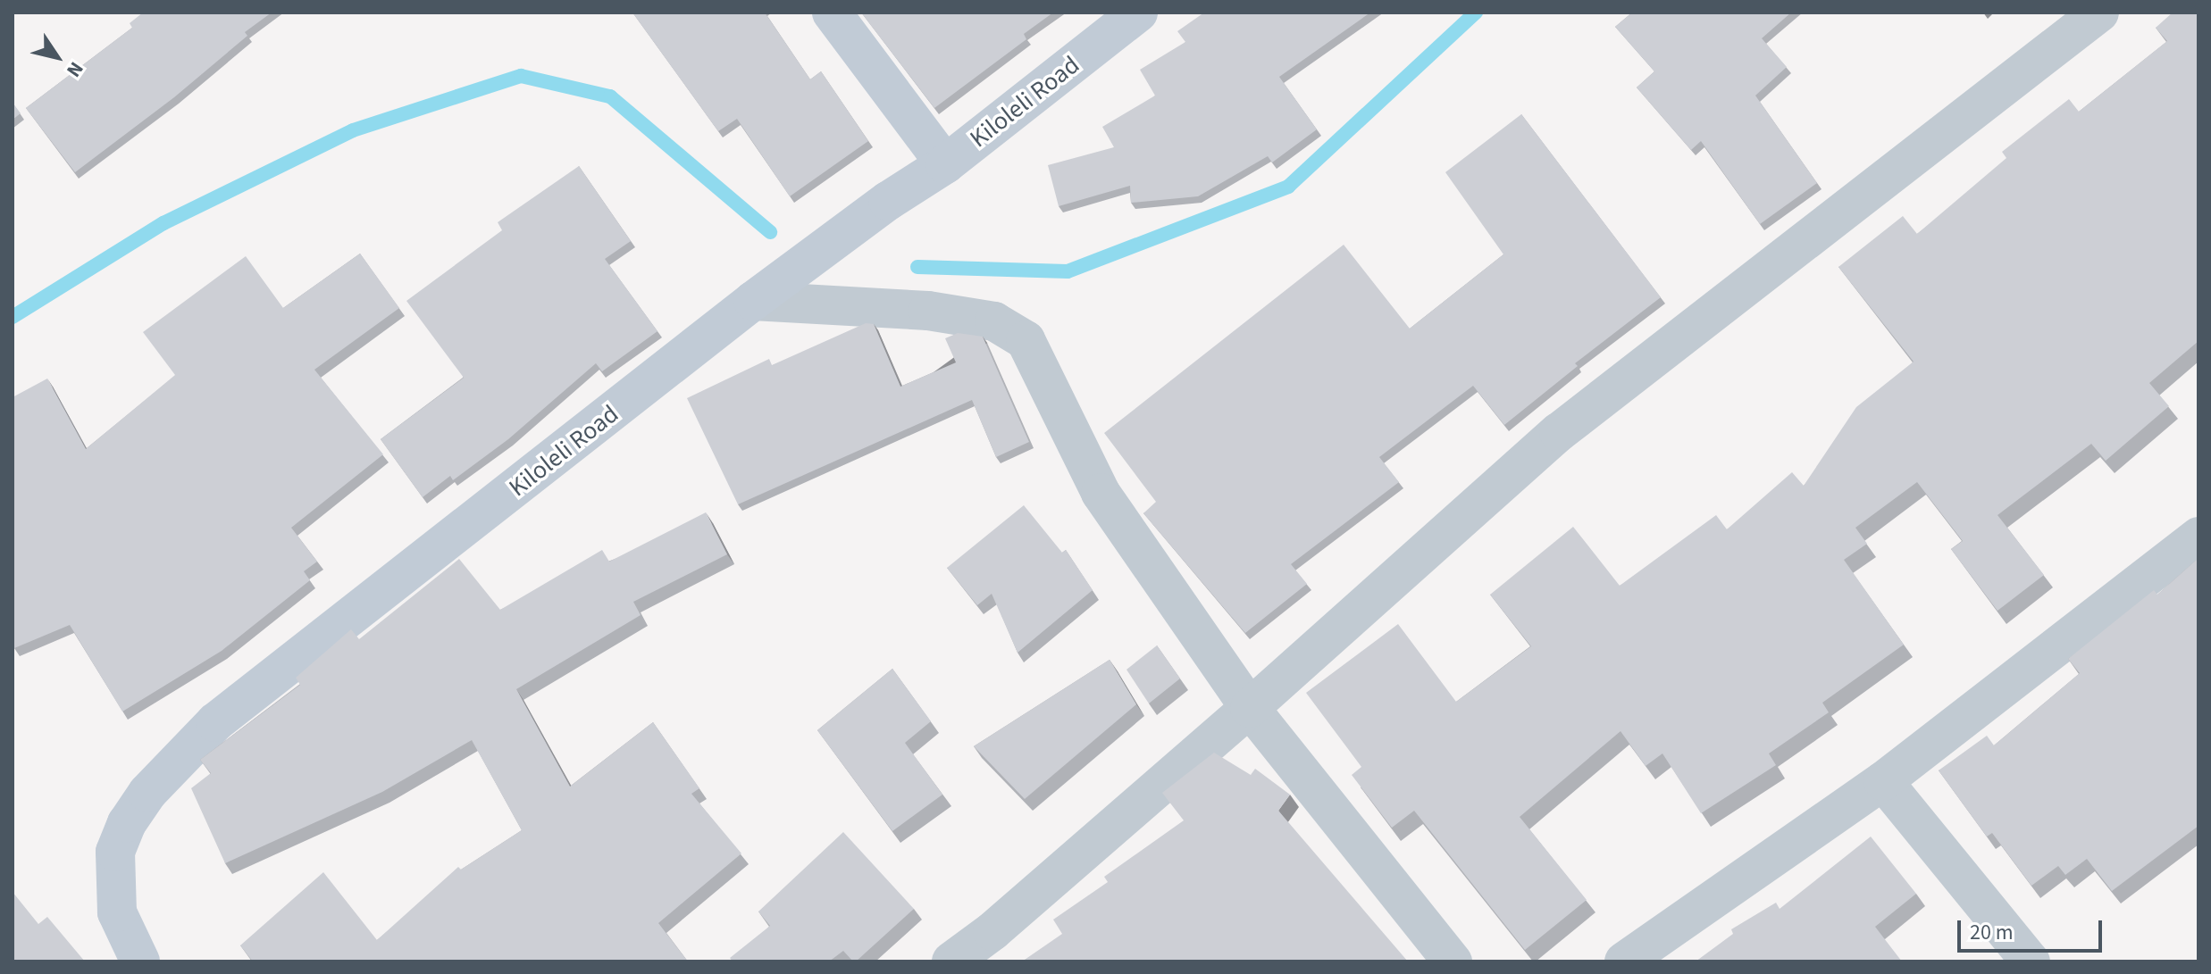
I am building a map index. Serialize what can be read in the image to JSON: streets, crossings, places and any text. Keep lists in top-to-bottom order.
{
  "streets": {
    "main road": ["Kiloleli Road"]
  },
  "scale_bar": "20 m",
  "north": "bottom right"
}
